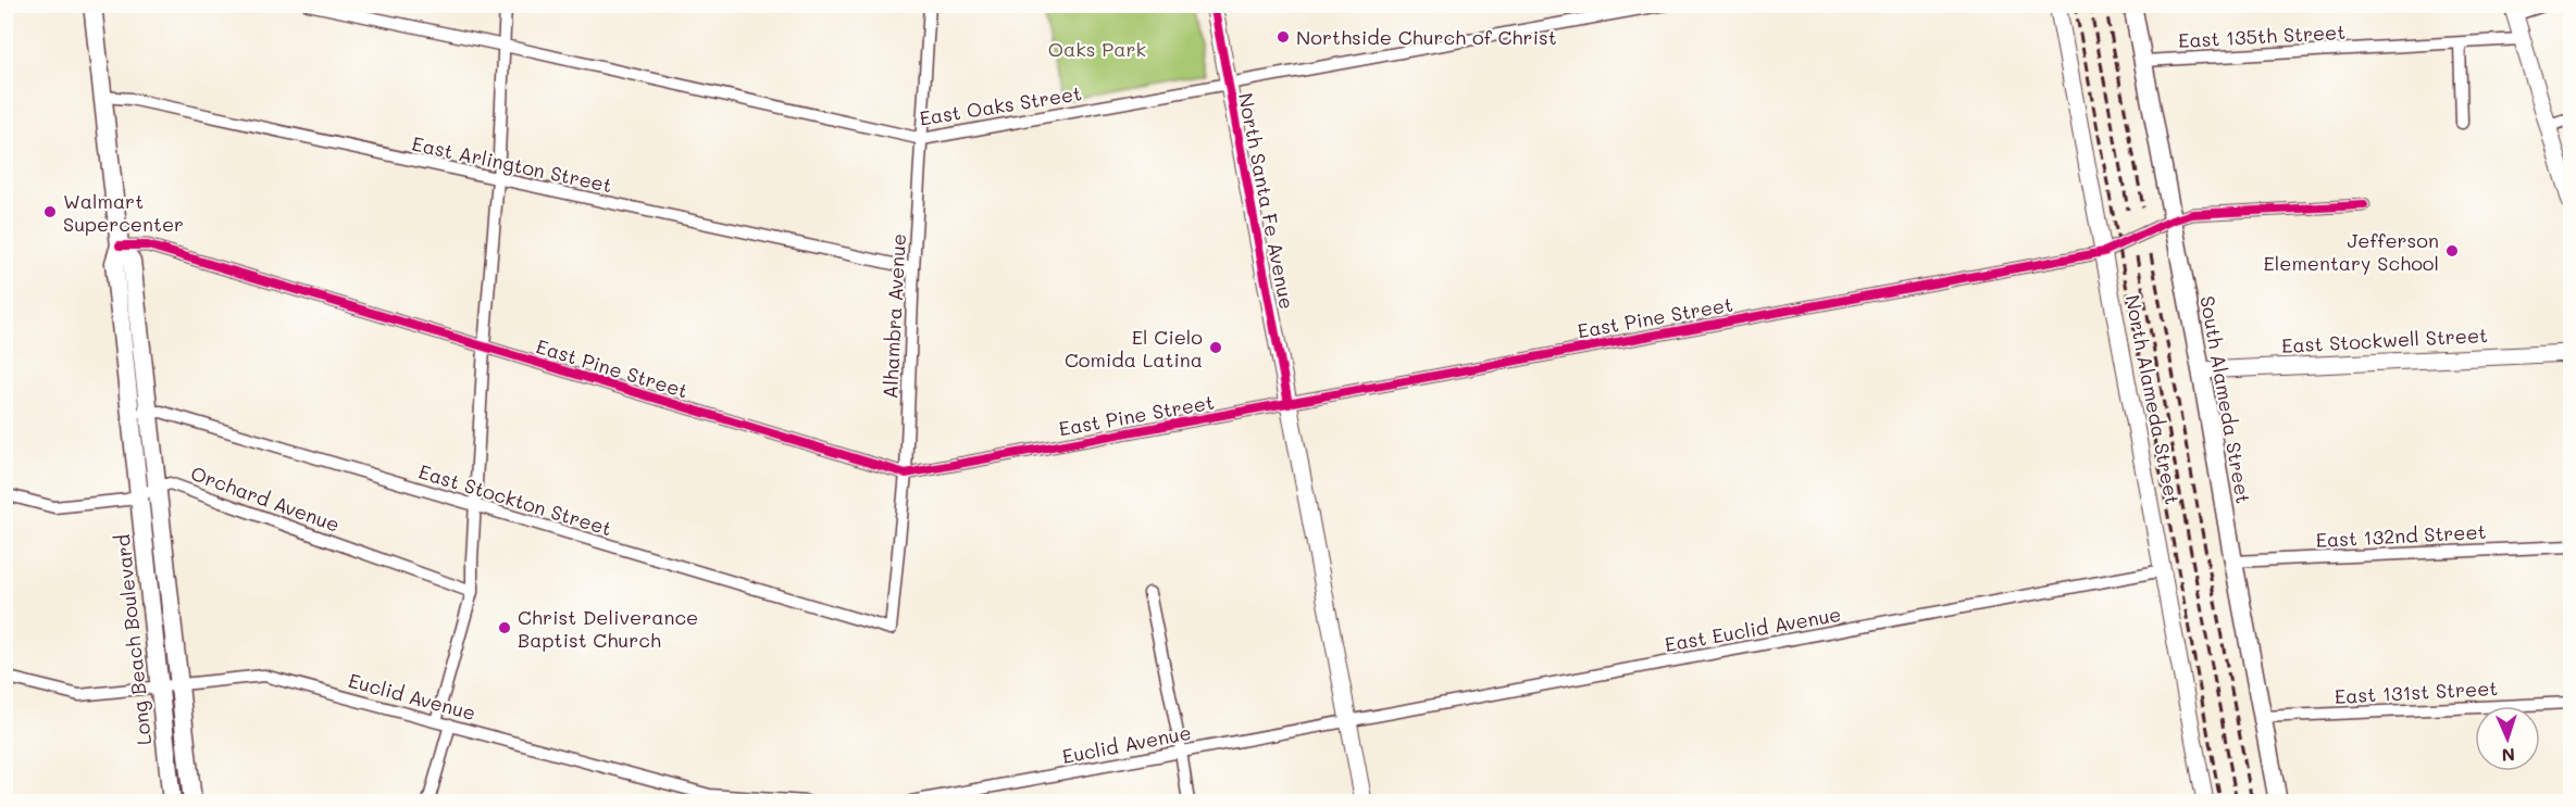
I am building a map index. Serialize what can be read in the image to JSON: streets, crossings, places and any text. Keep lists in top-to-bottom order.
{
  "streets": {
    "main road": ["South Alameda Street", "Long Beach Boulevard"],
    "street": [
      "East 135th Street",
      "East Oaks Street",
      "East Arlington Street",
      "North Santa Fe Avenue",
      "Alhambra Avenue",
      "East Pine Street",
      "East Stockwell Street",
      "North Alameda Street",
      "Orchard Avenue",
      "East Stockton Street",
      "East 132nd Street",
      "East Euclid Avenue",
      "East 131st Street",
      "Euclid Avenue"
    ]
  },
  "crossings": [
    ["East 135th Street", "South Alameda Street"],
    ["East Oaks Street", "North Santa Fe Avenue"],
    ["East Oaks Street", "Alhambra Avenue"],
    ["East Arlington Street", "Alhambra Avenue"],
    ["North Santa Fe Avenue", "East Pine Street"],
    ["North Santa Fe Avenue", "East Euclid Avenue"],
    ["North Santa Fe Avenue", "Euclid Avenue"],
    ["Alhambra Avenue", "East Pine Street"],
    ["Alhambra Avenue", "East Stockton Street"],
    ["East Pine Street", "North Alameda Street"],
    ["East Pine Street", "South Alameda Street"],
    ["East Stockwell Street", "South Alameda Street"],
    ["North Alameda Street", "East Euclid Avenue"],
    ["South Alameda Street", "East 132nd Street"],
    ["South Alameda Street", "East 131st Street"],
    ["Orchard Avenue", "Long Beach Boulevard"],
    ["East Stockton Street", "Long Beach Boulevard"],
    ["East Euclid Avenue", "Euclid Avenue"],
    ["Long Beach Boulevard", "Euclid Avenue"]
  ],
  "parks": ["Oaks Park"],
  "places": [
    "Northside Church of Christ",
    "Walmart Supercenter",
    "Jefferson Elementary School",
    "El Cielo Comida Latina",
    "Christ Deliverance Baptist Church"
  ],
  "north": "bottom"
}
